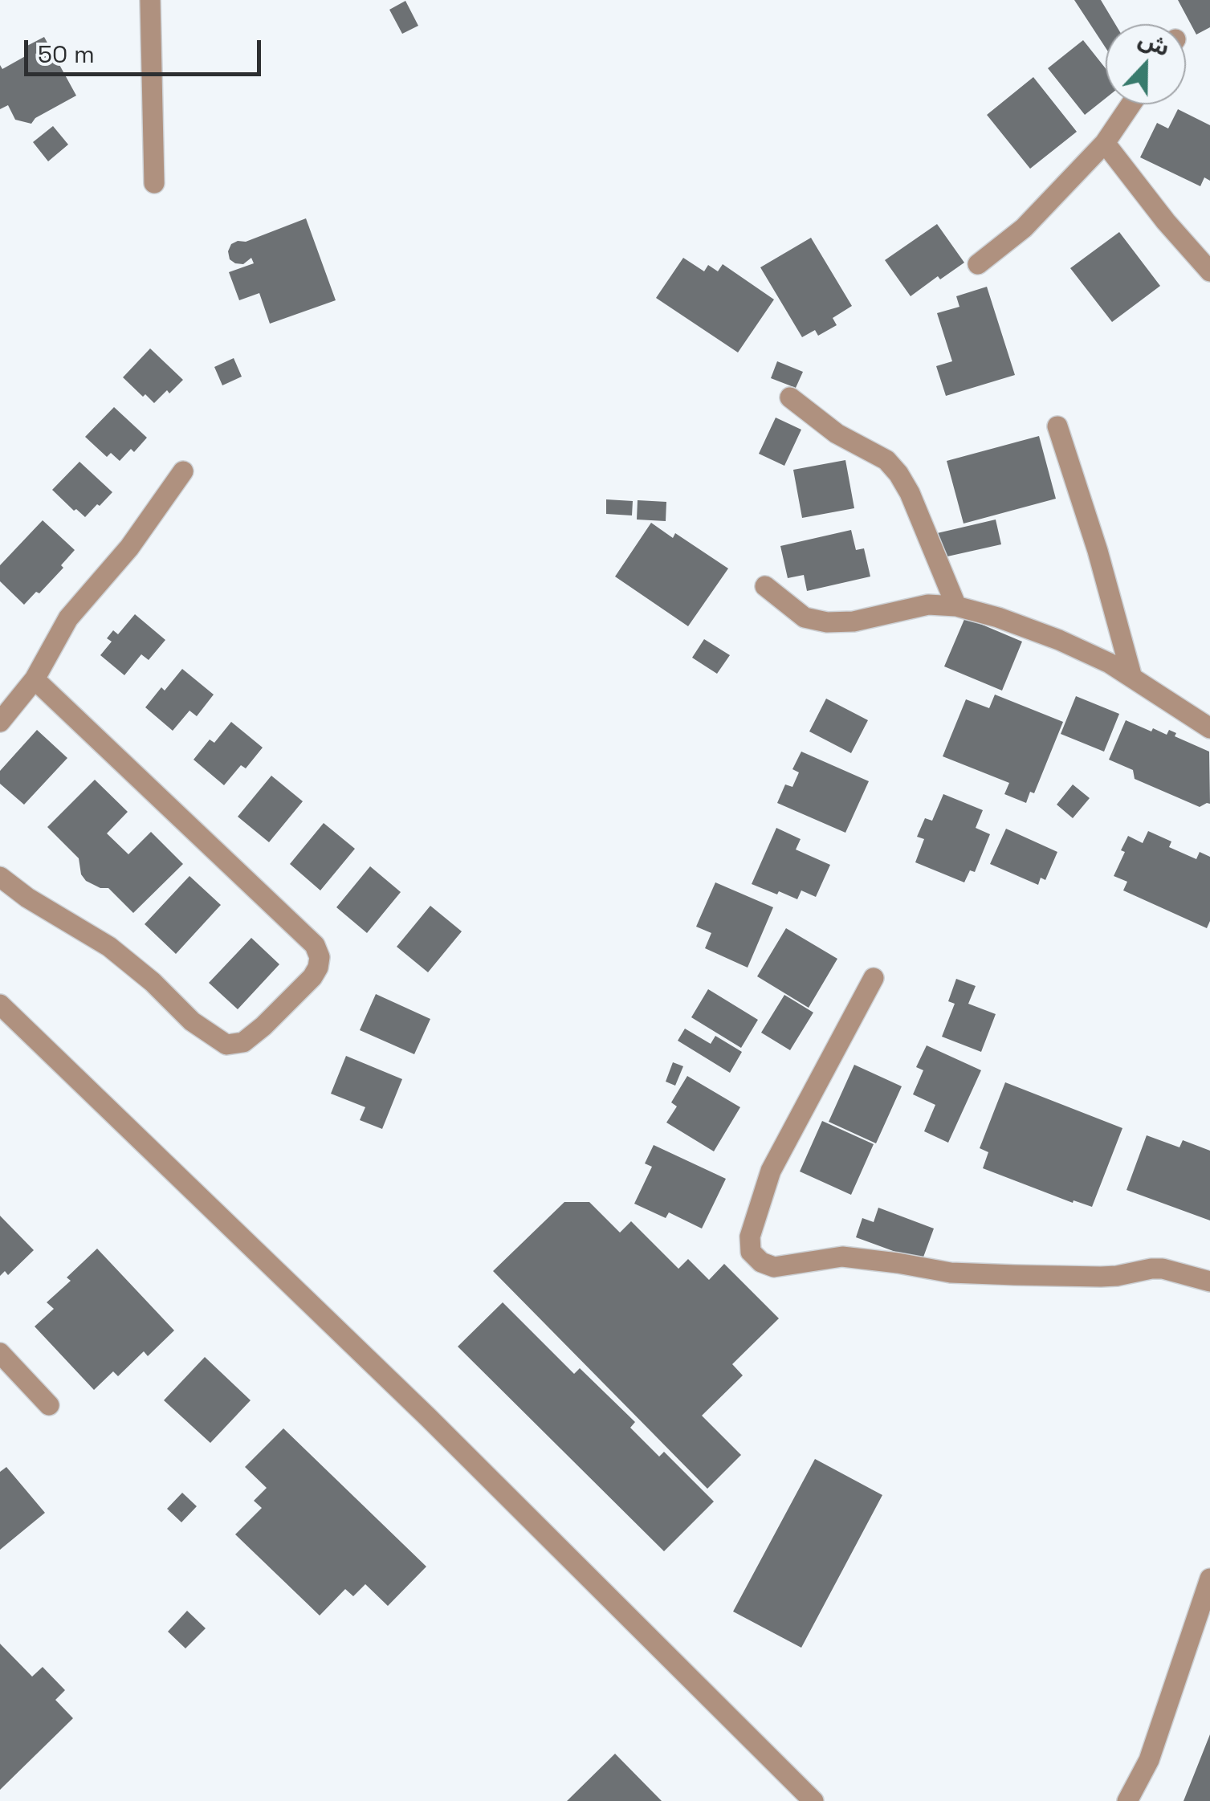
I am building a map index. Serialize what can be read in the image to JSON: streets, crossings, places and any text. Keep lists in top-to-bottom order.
{
  "scale_bar": "50 m",
  "north": "top"
}
